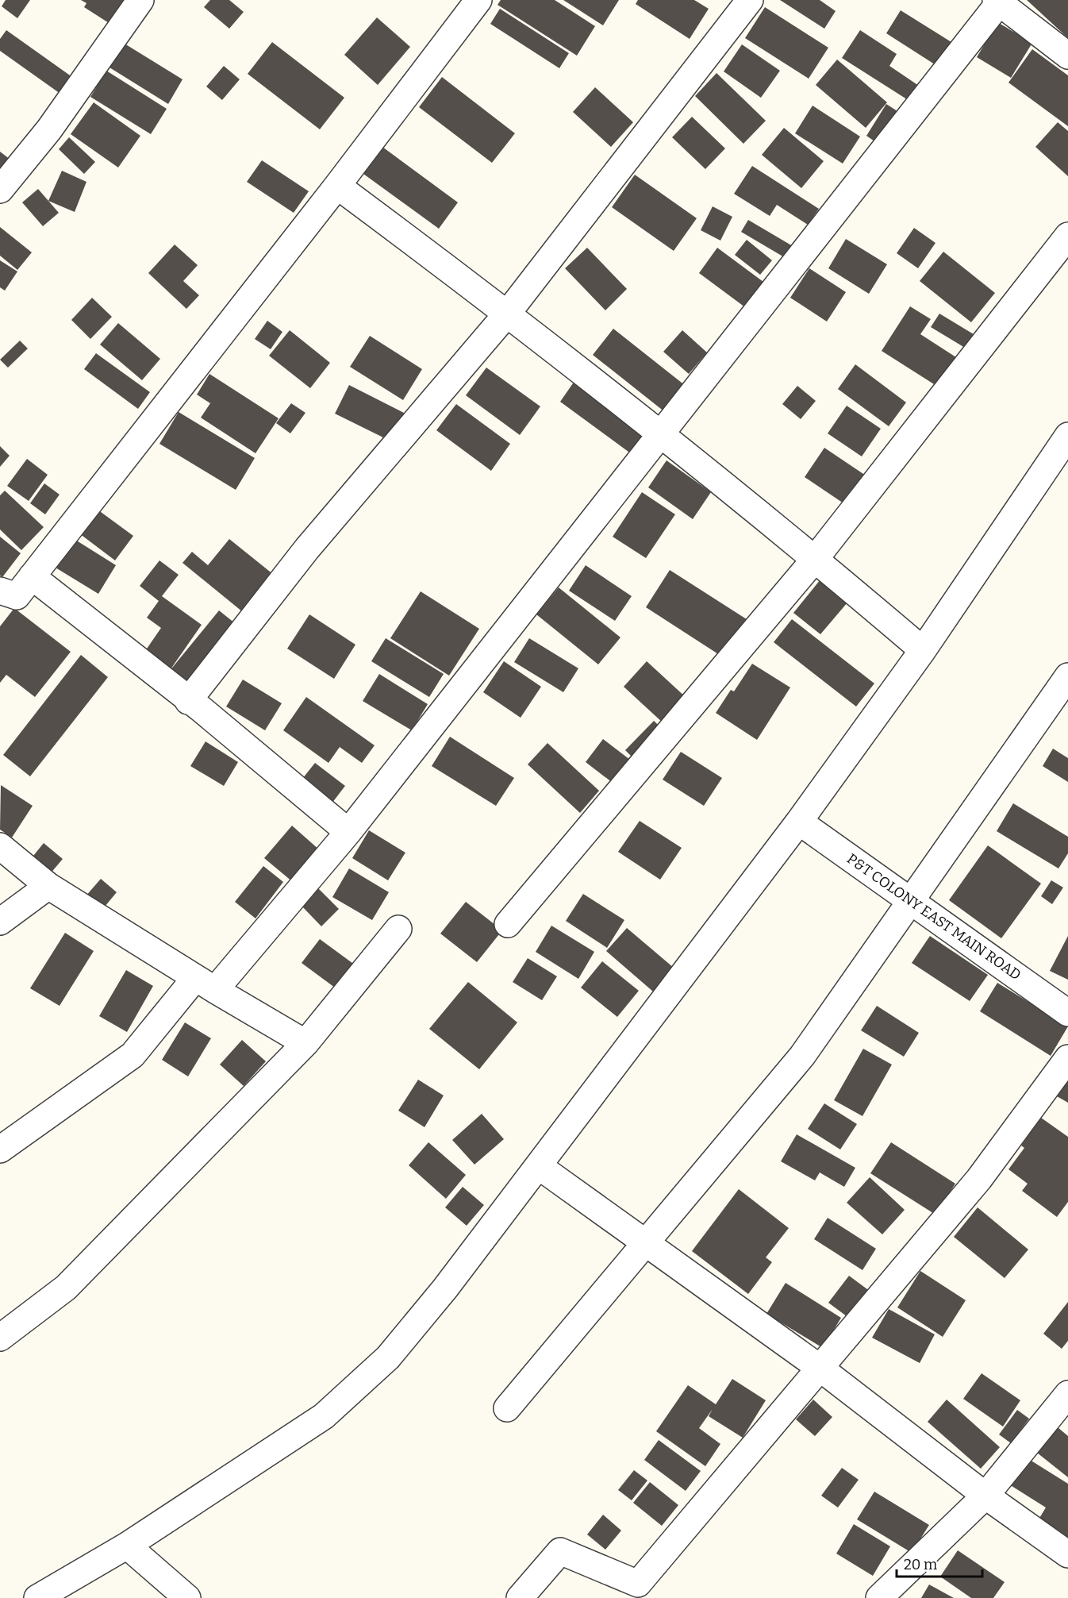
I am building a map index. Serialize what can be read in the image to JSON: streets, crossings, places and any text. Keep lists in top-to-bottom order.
{
  "streets": {
    "street": ["P&T COLONY EAST MAIN ROAD"]
  },
  "scale_bar": "20 m"
}
